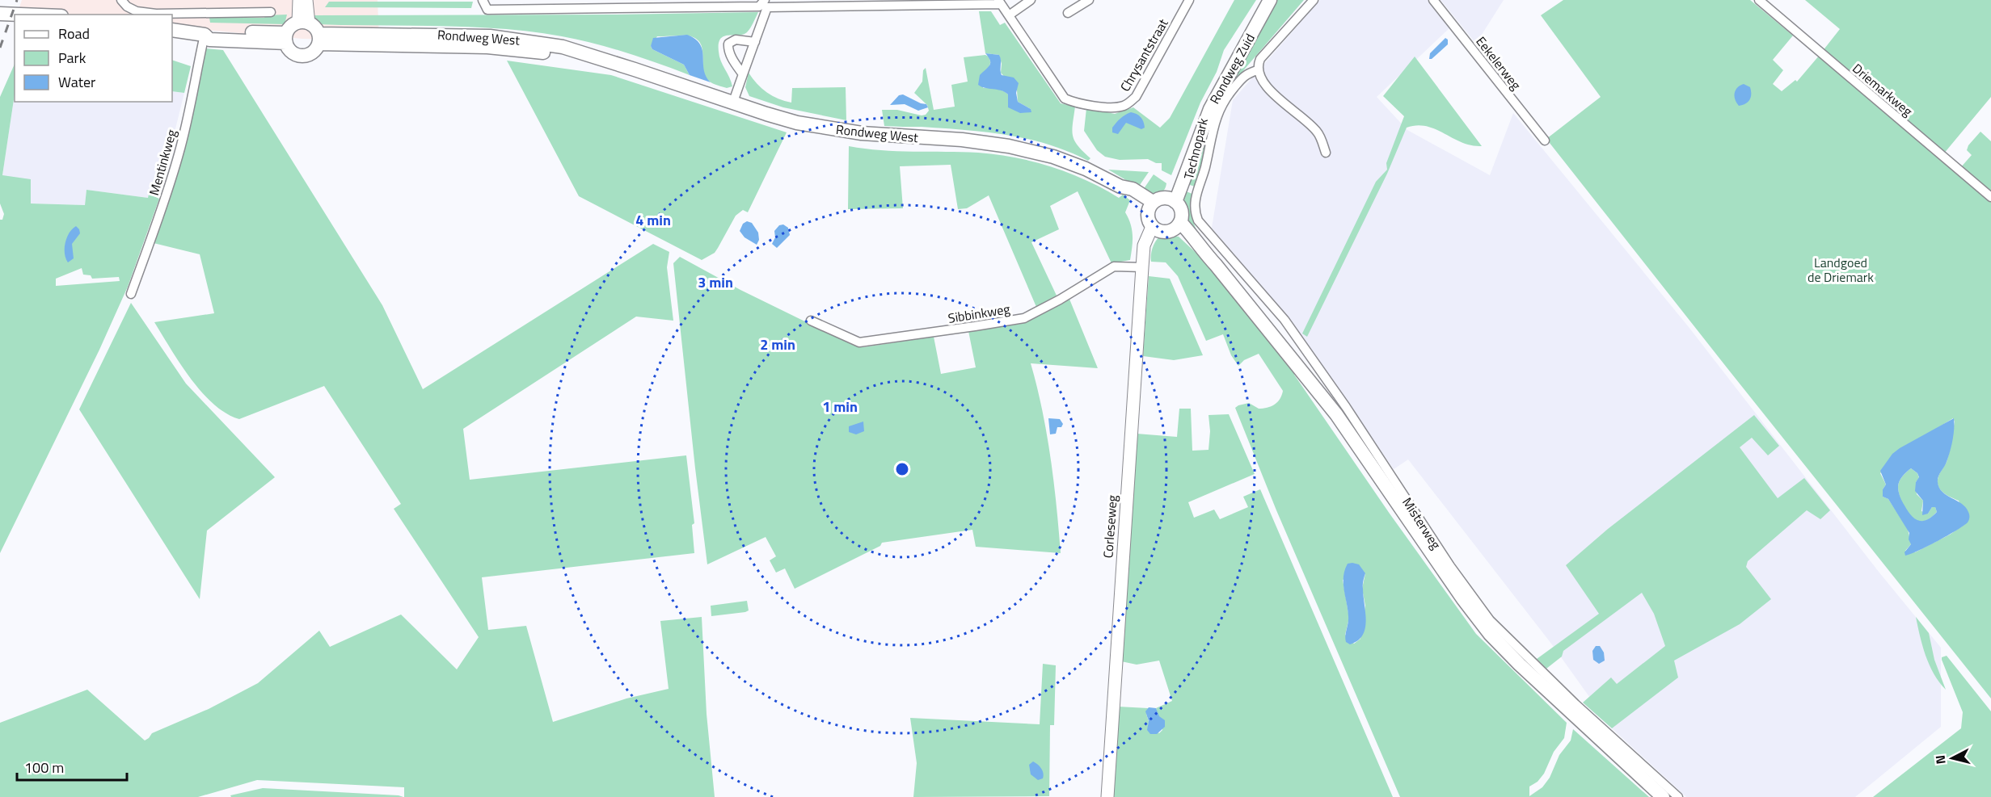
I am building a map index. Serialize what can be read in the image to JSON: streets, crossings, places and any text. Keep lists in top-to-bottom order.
{
  "streets": {
    "main road": [
      "Rondweg West",
      "Rondweg Zuid",
      "Misterweg",
      "Corleseweg"
    ],
    "street": [
      "Chrysantstraat",
      "Eekelerweg",
      "Driemarkweg",
      "Technopark",
      "Mentinkweg",
      "Sibbinkweg"
    ]
  },
  "crossings": [
    ["Rondweg West", "Rondweg Zuid"],
    ["Rondweg West", "Misterweg"],
    ["Rondweg West", "Corleseweg"],
    ["Rondweg Zuid", "Misterweg"],
    ["Rondweg Zuid", "Corleseweg"],
    ["Technopark", "Misterweg"],
    ["Sibbinkweg", "Corleseweg"],
    ["Misterweg", "Corleseweg"]
  ],
  "parks": ["Landgoed de Driemark"],
  "legend": ["Road", "Park", "Water"],
  "scale_bar": "100 m",
  "north": "left",
  "rings": [
    "4 min",
    "3 min",
    "2 min",
    "1 min"
  ]
}
